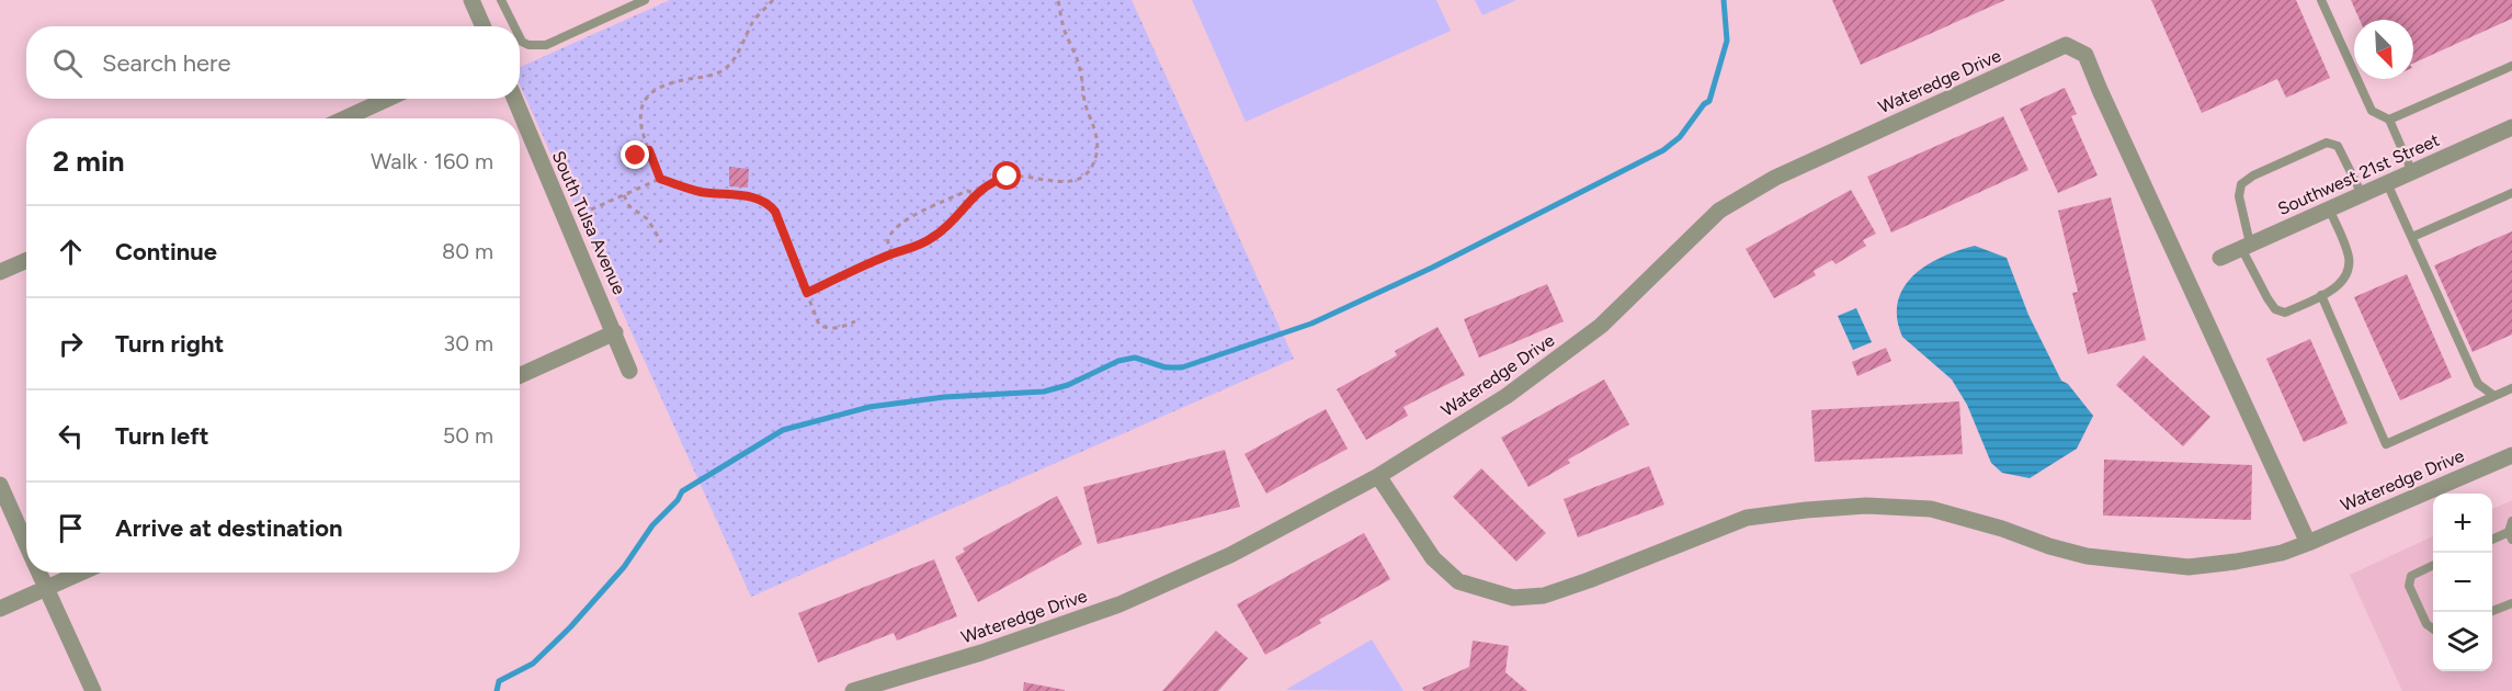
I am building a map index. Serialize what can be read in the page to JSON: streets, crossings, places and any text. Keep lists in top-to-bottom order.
{
  "streets": {
    "street": ["Wateredge Drive", "Southwest 21st Street", "South Tulsa Avenue"]
  },
  "north": "bottom right",
  "page": {
    "search": "Search here",
    "heading": ["2 min", "Walk · 160 m"],
    "list": [
      ["Continue", "80 m"],
      ["Turn right", "30 m"],
      ["Turn left", "50 m"],
      "Arrive at destination"
    ],
    "map_buttons": ["+", "−"]
  }
}
